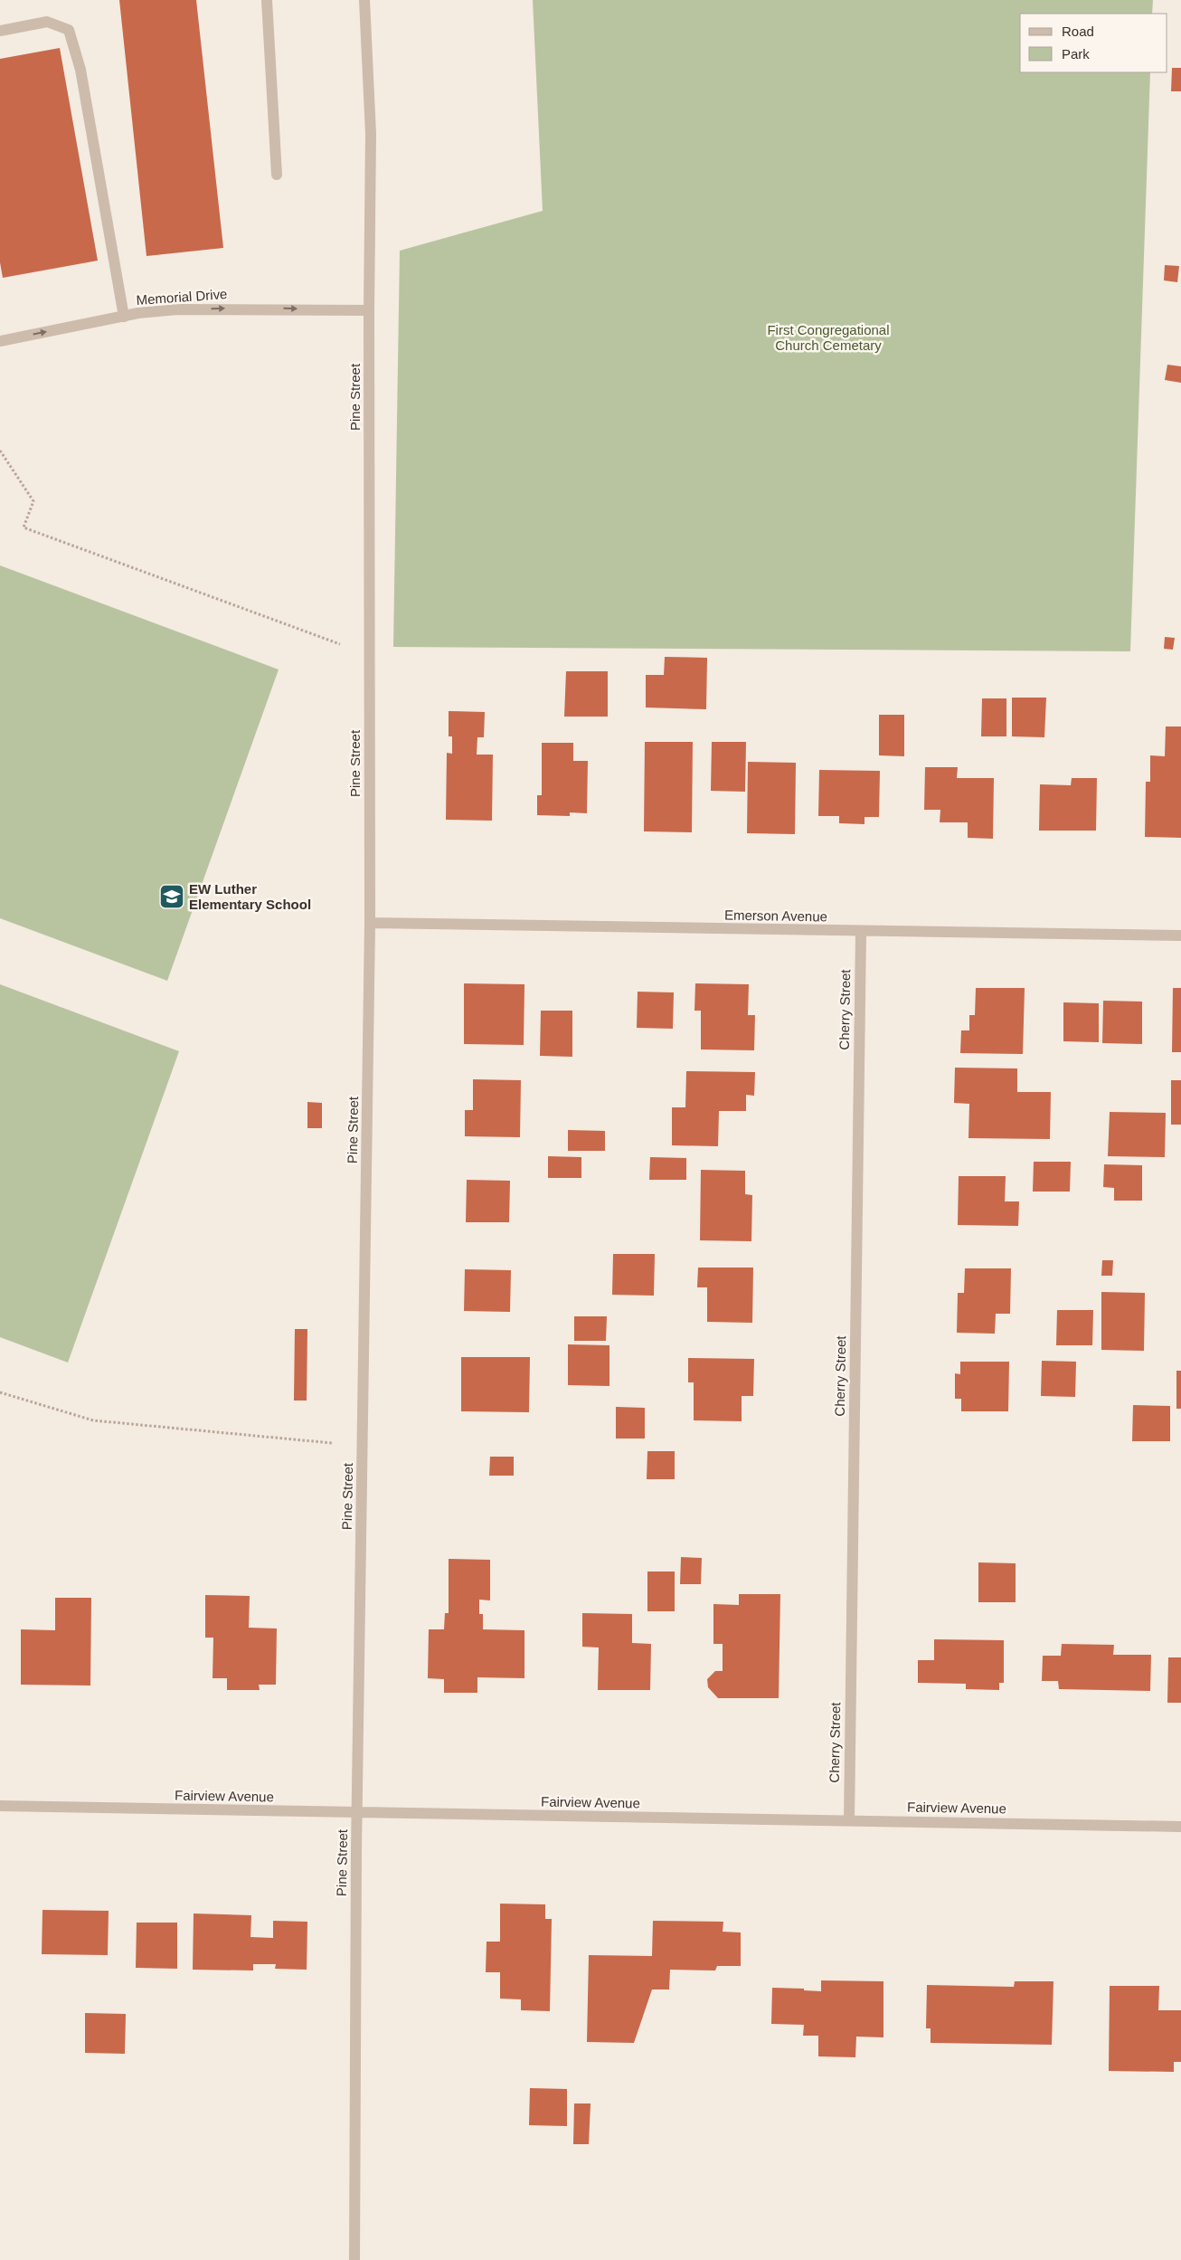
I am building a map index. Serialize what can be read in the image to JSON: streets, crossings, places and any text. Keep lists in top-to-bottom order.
{
  "streets": {
    "street": [
      "Memorial Drive",
      "Pine Street",
      "Emerson Avenue",
      "Cherry Street",
      "Fairview Avenue"
    ]
  },
  "crossings": [
    ["Memorial Drive", "Pine Street"],
    ["Pine Street", "Emerson Avenue"],
    ["Pine Street", "Fairview Avenue"],
    ["Emerson Avenue", "Cherry Street"],
    ["Cherry Street", "Fairview Avenue"]
  ],
  "one_way": ["Memorial Drive"],
  "parks": ["First Congregational Church Cemetary"],
  "places": {
    "school or university": ["EW Luther Elementary School"]
  },
  "legend": ["Road", "Park"]
}
